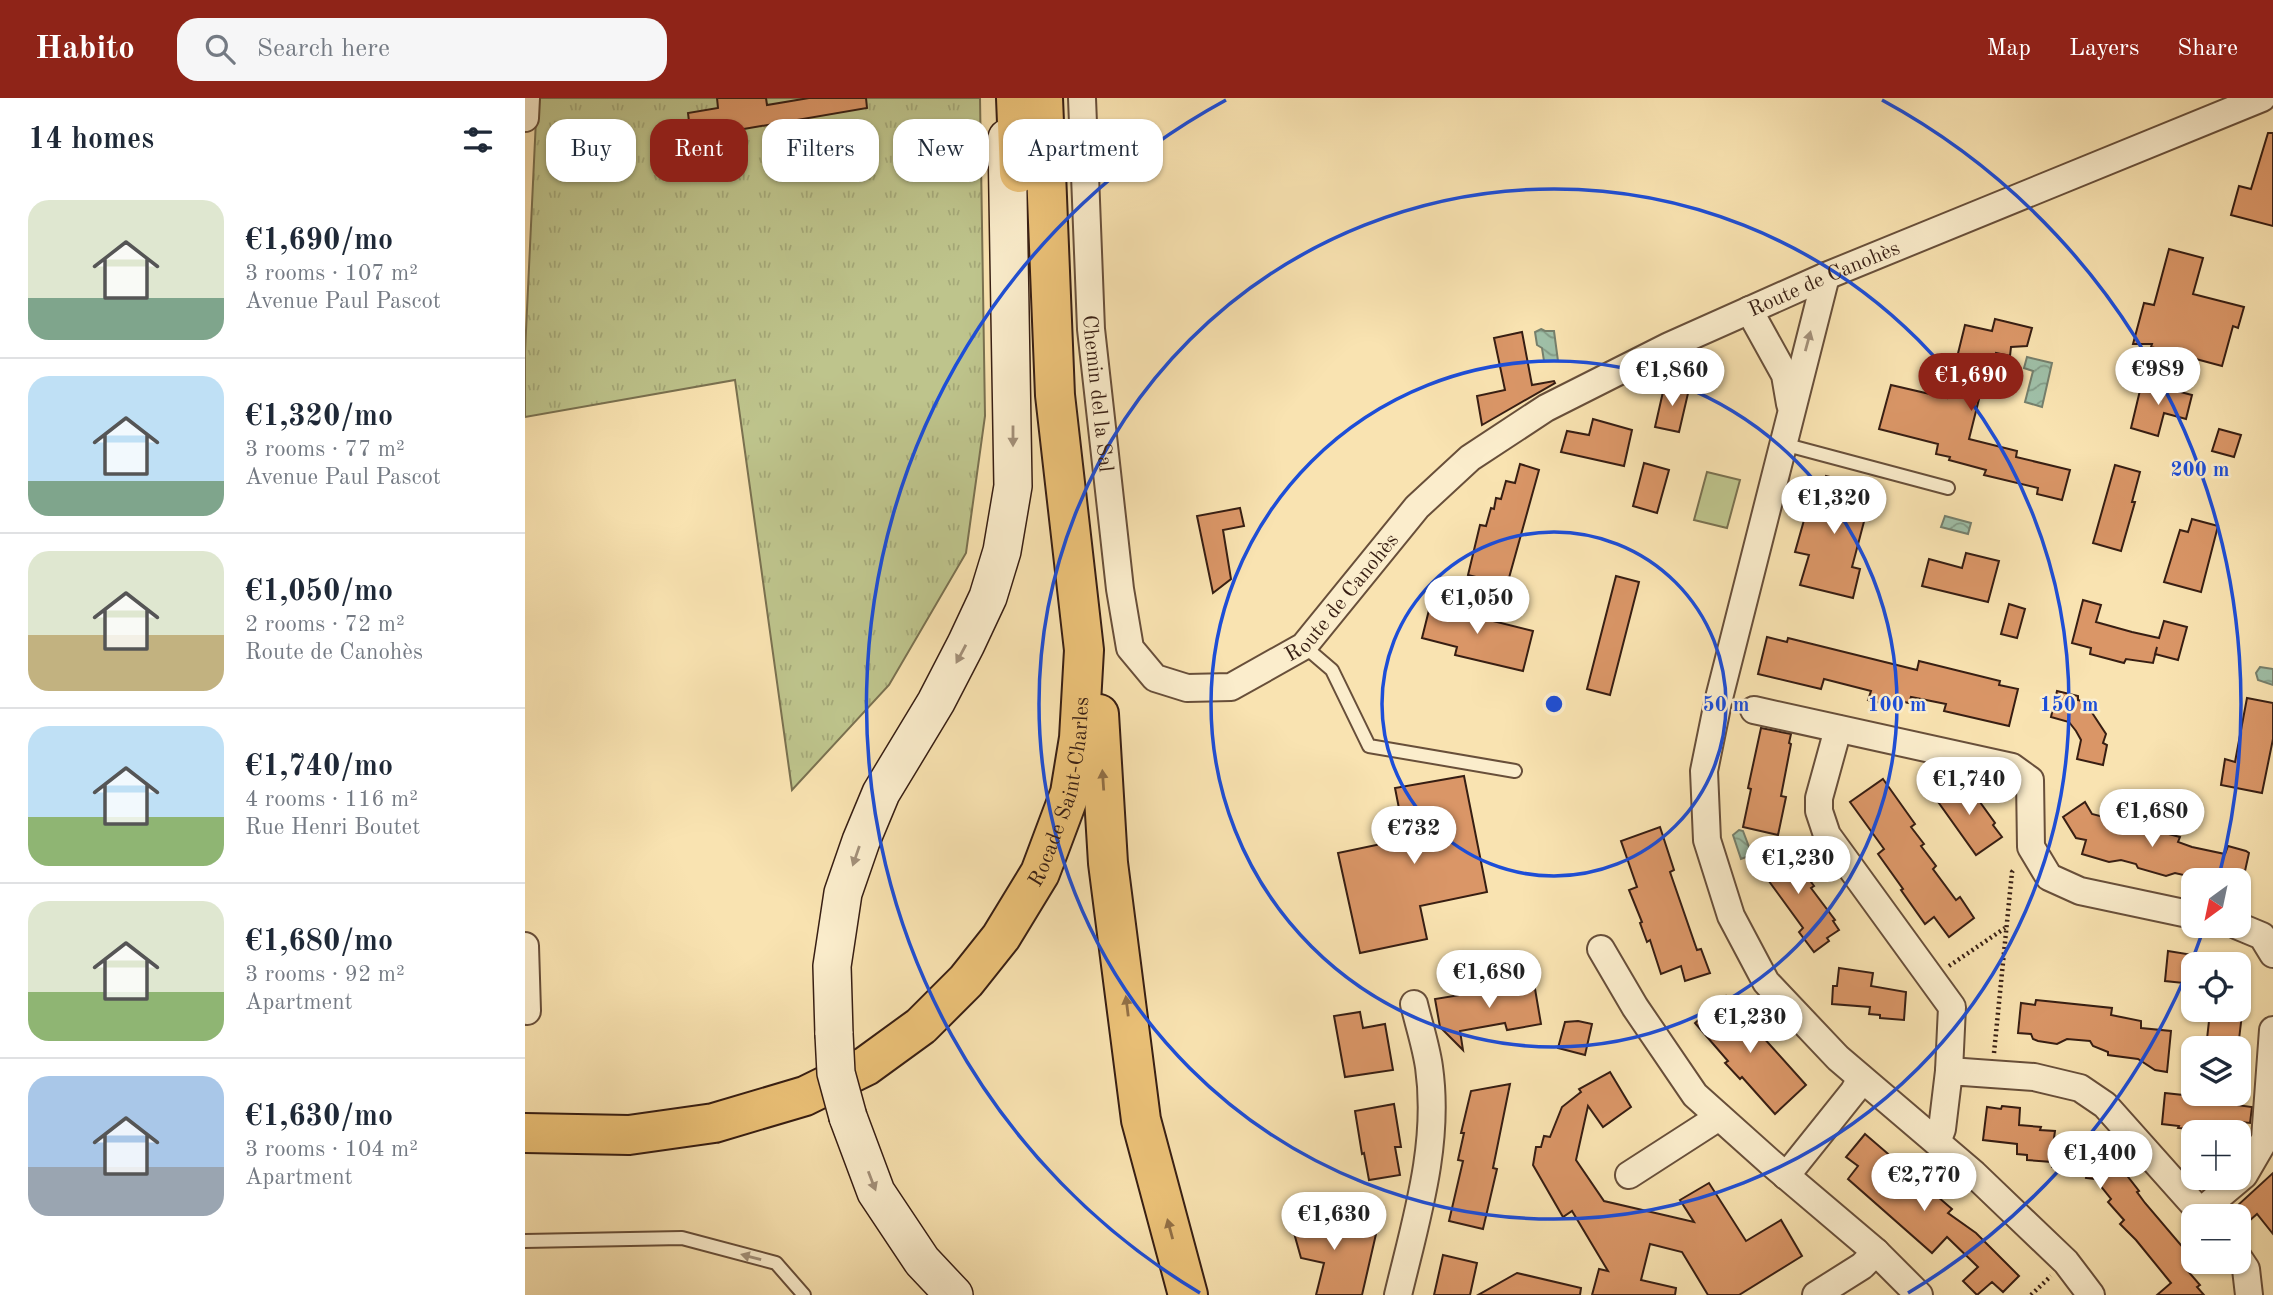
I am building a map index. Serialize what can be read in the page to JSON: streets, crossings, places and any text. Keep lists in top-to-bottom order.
{
  "streets": {
    "main road": ["Rocade Saint-Charles"],
    "street": ["Route de Canohès", "Chemin del la Sal"]
  },
  "crossings": [
    ["Route de Canohès", "Chemin del la Sal"]
  ],
  "north": "bottom left",
  "page": {
    "header": "Habito",
    "search": "Search here",
    "nav": ["Map", "Layers", "Share"],
    "heading": "14 homes",
    "chip": [
      "Buy",
      "Rent",
      "Filters",
      "New",
      "Apartment"
    ],
    "list": [
      {
        "name": "€1,690/mo",
        "note": "3 rooms · 107 m² · Avenue Paul Pascot"
      },
      {
        "name": "€1,320/mo",
        "note": "3 rooms · 77 m² · Avenue Paul Pascot"
      },
      {
        "name": "€1,050/mo",
        "note": "2 rooms · 72 m² · Route de Canohès"
      },
      {
        "name": "€1,740/mo",
        "note": "4 rooms · 116 m² · Rue Henri Boutet"
      },
      {
        "name": "€1,680/mo",
        "note": "3 rooms · 92 m² · Apartment"
      },
      {
        "name": "€1,630/mo",
        "note": "3 rooms · 104 m² · Apartment"
      }
    ],
    "price": [
      "€989",
      "€1,860",
      "€1,690",
      "€1,320",
      "€1,050",
      "€1,740",
      "€1,680",
      "€732",
      "€1,230",
      "€1,680",
      "€1,230",
      "€1,400",
      "€2,770",
      "€1,630"
    ],
    "map_buttons": ["+", "−"]
  },
  "rings": [
    "200 m",
    "50 m",
    "100 m",
    "150 m"
  ]
}
